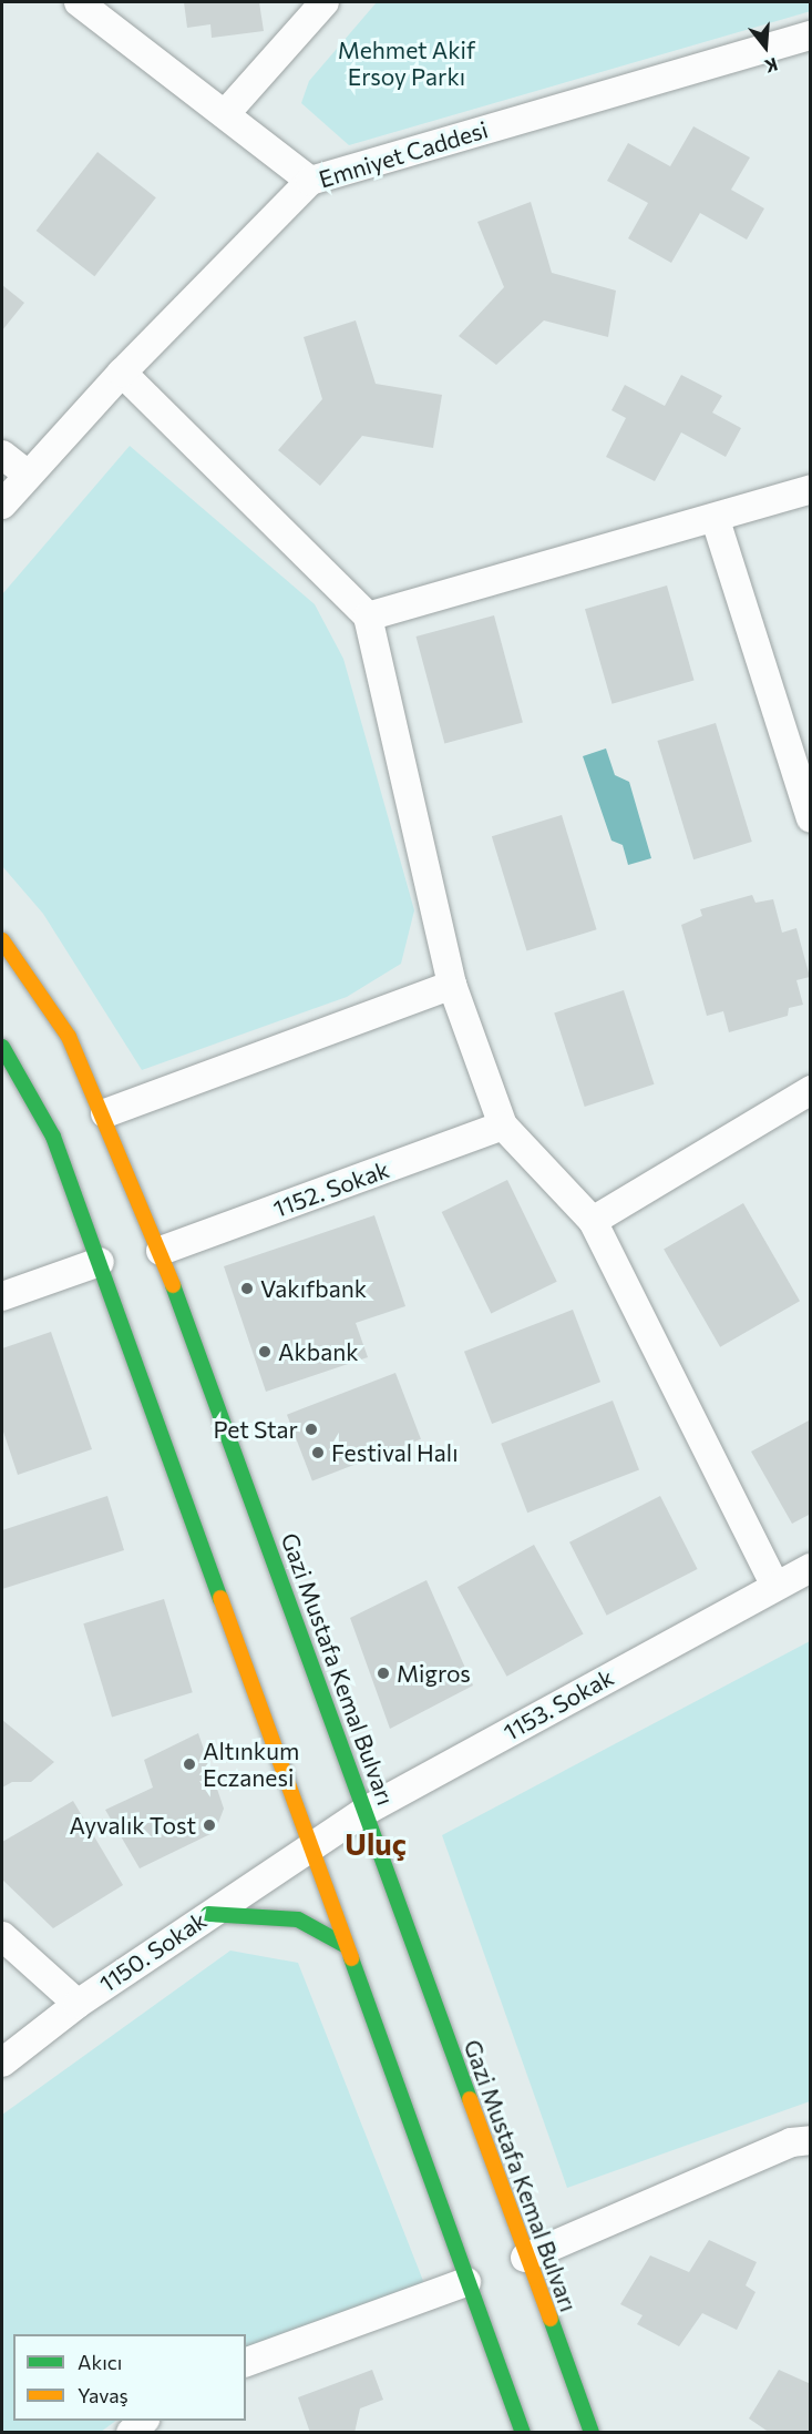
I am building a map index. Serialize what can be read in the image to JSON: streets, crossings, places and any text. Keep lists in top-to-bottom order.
{
  "streets": {
    "main road": ["Gazi Mustafa Kemal Bulvarı"],
    "street": [
      "Emniyet Caddesi",
      "1152. Sokak",
      "1153. Sokak",
      "1150. Sokak"
    ]
  },
  "crossings": [
    ["1152. Sokak", "Gazi Mustafa Kemal Bulvarı"],
    ["Gazi Mustafa Kemal Bulvarı", "1153. Sokak"],
    ["1153. Sokak", "1150. Sokak"]
  ],
  "districts": ["Uluç"],
  "parks": ["Mehmet Akif Ersoy Parkı"],
  "places": [
    "Vakıfbank",
    "Akbank",
    "Pet Star",
    "Festival Halı",
    "Migros",
    "Altınkum Eczanesi",
    "Ayvalık Tost"
  ],
  "legend": ["Akıcı", "Yavaş"],
  "north": "bottom"
}
